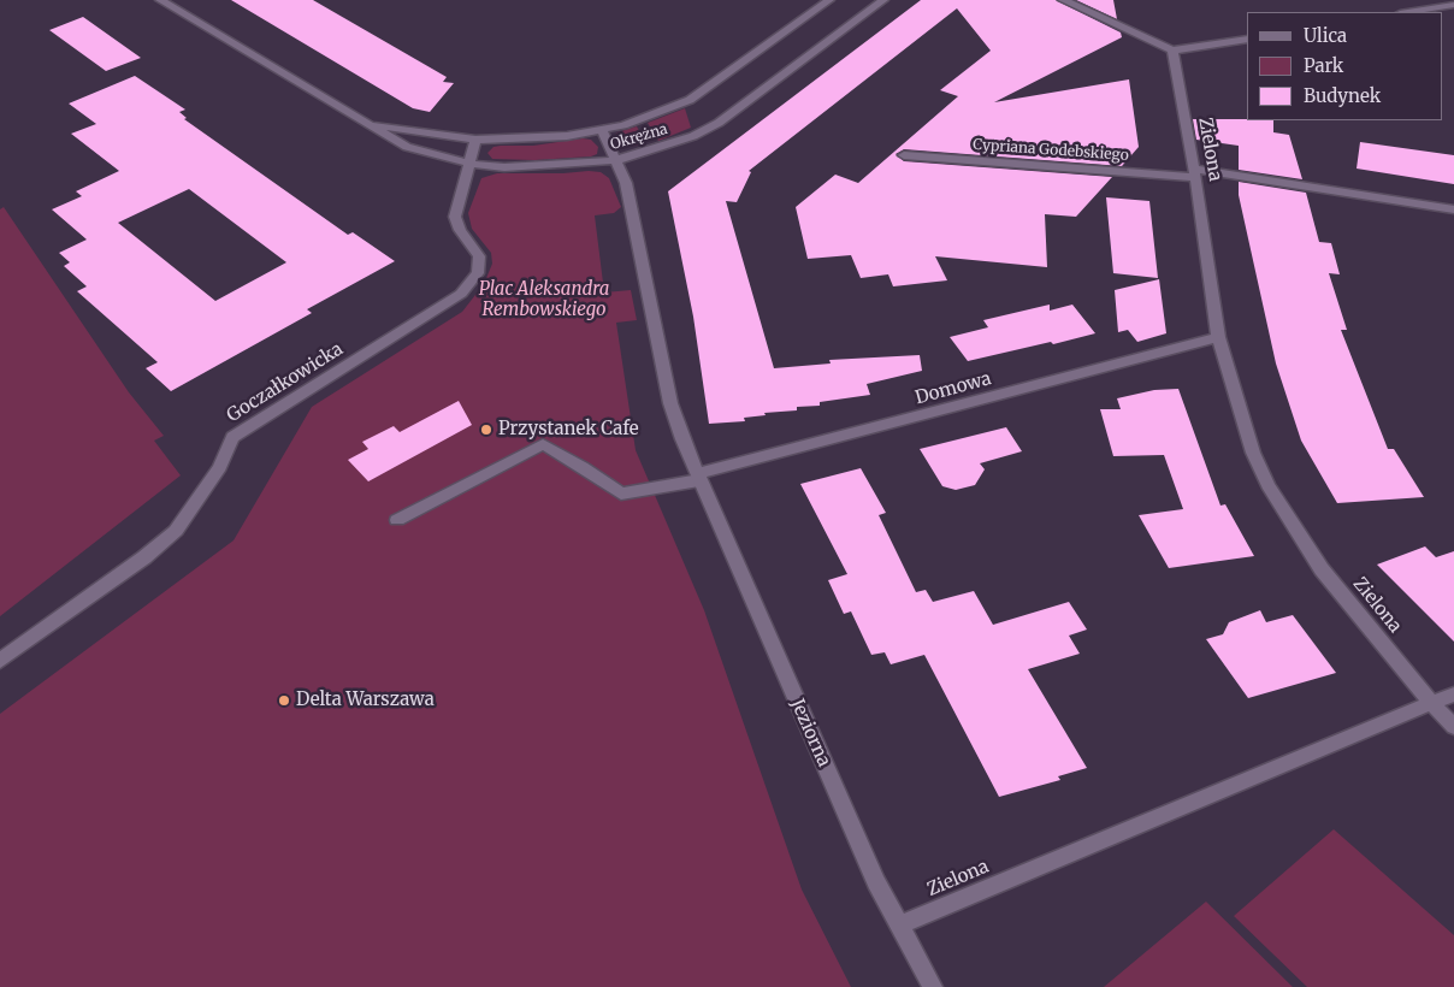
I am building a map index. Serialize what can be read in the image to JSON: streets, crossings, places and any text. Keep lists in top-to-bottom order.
{
  "streets": {
    "street": [
      "Okrężna",
      "Zielona",
      "Cypriana Godebskiego",
      "Goczałkowicka",
      "Domowa",
      "Jeziorna"
    ]
  },
  "crossings": [
    ["Okrężna", "Goczałkowicka"],
    ["Zielona", "Cypriana Godebskiego"],
    ["Zielona", "Domowa"],
    ["Zielona", "Jeziorna"],
    ["Domowa", "Jeziorna"]
  ],
  "parks": ["Plac Aleksandra Rembowskiego"],
  "places": ["Przystanek Cafe", "Delta Warszawa"],
  "legend": ["Ulica", "Park", "Budynek"]
}
